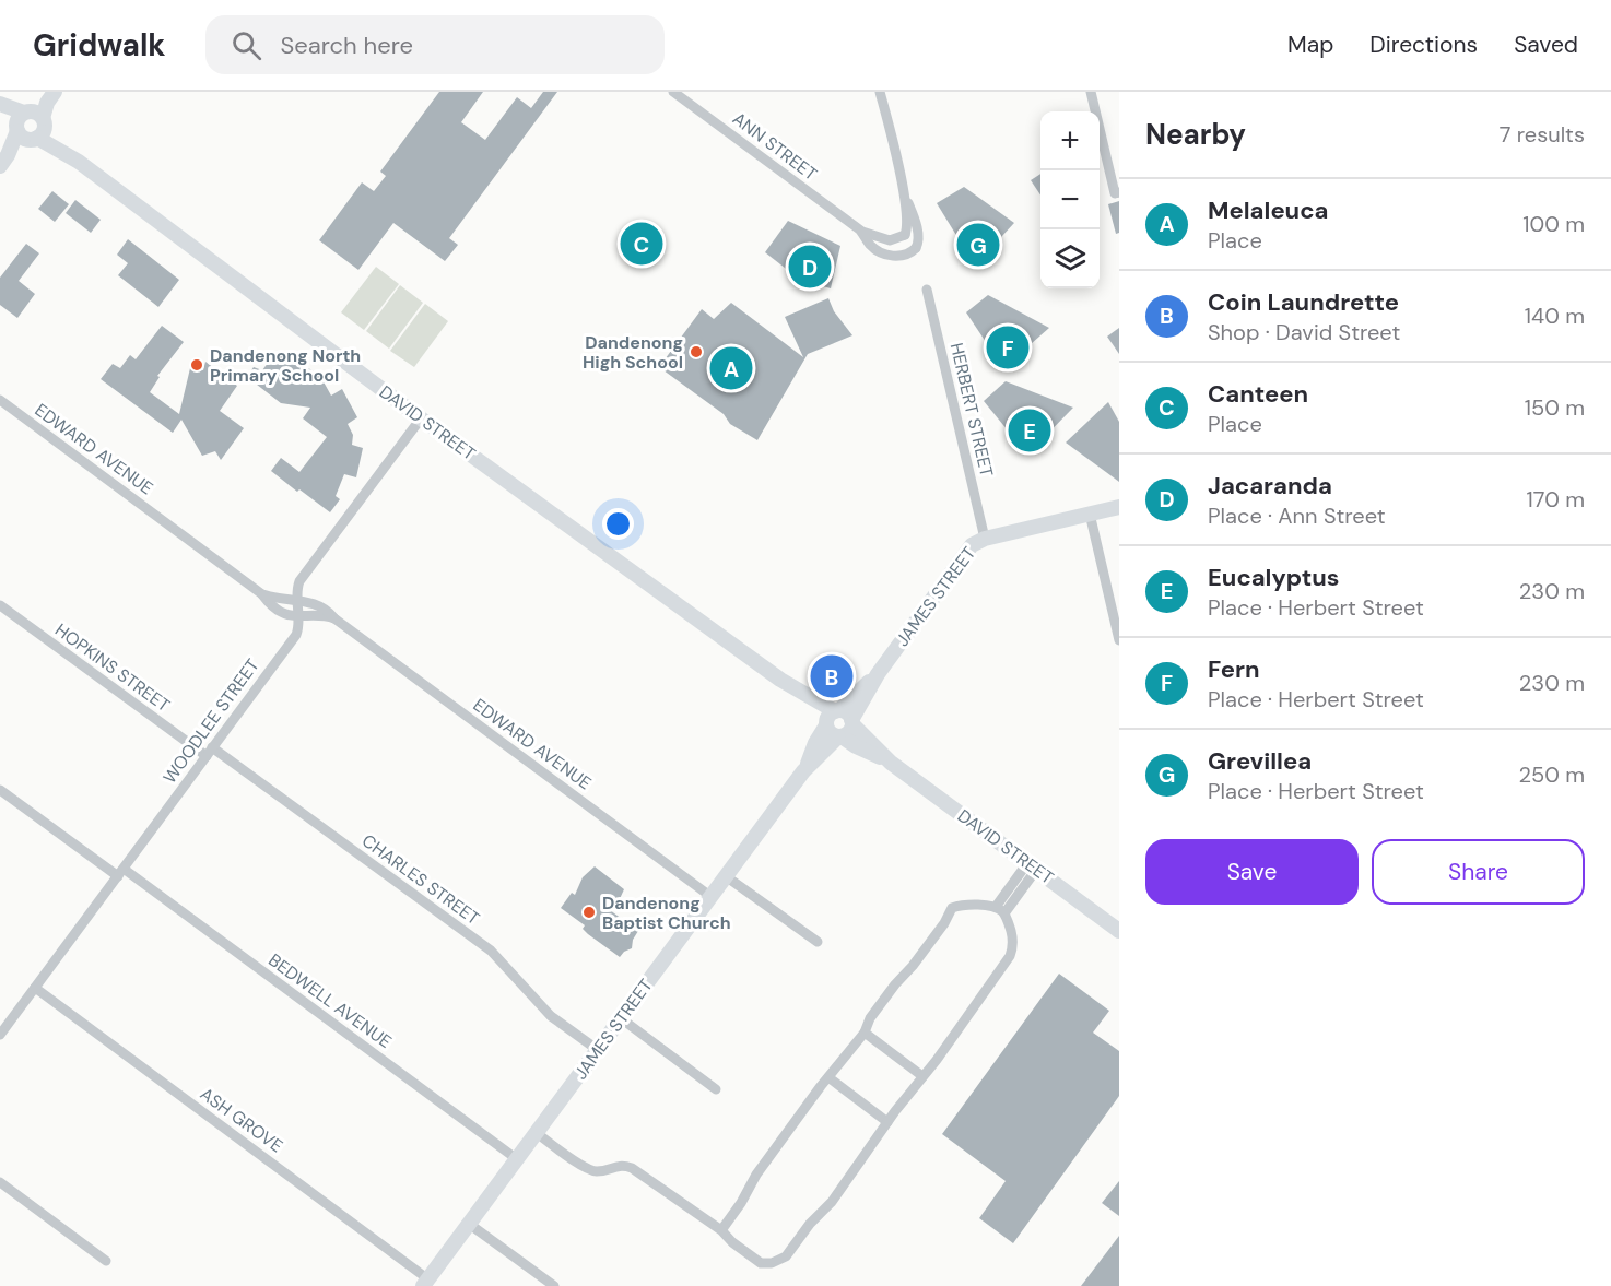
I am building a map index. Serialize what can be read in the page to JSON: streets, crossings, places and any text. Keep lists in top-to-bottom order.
{
  "streets": {
    "main road": ["DAVID STREET", "JAMES STREET"],
    "street": [
      "ANN STREET",
      "HERBERT STREET",
      "EDWARD AVENUE",
      "HOPKINS STREET",
      "WOODLEE STREET",
      "CHARLES STREET",
      "BEDWELL AVENUE",
      "ASH GROVE"
    ]
  },
  "crossings": [
    ["HERBERT STREET", "JAMES STREET"],
    ["DAVID STREET", "JAMES STREET"],
    ["DAVID STREET", "WOODLEE STREET"],
    ["EDWARD AVENUE", "JAMES STREET"],
    ["EDWARD AVENUE", "WOODLEE STREET"],
    ["JAMES STREET", "CHARLES STREET"],
    ["JAMES STREET", "BEDWELL AVENUE"],
    ["JAMES STREET", "ASH GROVE"],
    ["HOPKINS STREET", "WOODLEE STREET"],
    ["HOPKINS STREET", "CHARLES STREET"],
    ["WOODLEE STREET", "CHARLES STREET"],
    ["WOODLEE STREET", "BEDWELL AVENUE"],
    ["WOODLEE STREET", "ASH GROVE"]
  ],
  "places": ["Dandenong High School", "Dandenong North Primary School", "Dandenong Baptist Church"],
  "page": {
    "header": "Gridwalk",
    "search": "Search here",
    "nav": ["Map", "Directions", "Saved"],
    "heading": ["Nearby", "7 results"],
    "map_buttons": ["+", "−"],
    "list": [
      {
        "mark": "A",
        "name": "Melaleuca",
        "note": "Place",
        "value": "100 m"
      },
      {
        "mark": "B",
        "name": "Coin Laundrette",
        "note": "Shop · David Street",
        "value": "140 m"
      },
      {
        "mark": "C",
        "name": "Canteen",
        "note": "Place",
        "value": "150 m"
      },
      {
        "mark": "D",
        "name": "Jacaranda",
        "note": "Place · Ann Street",
        "value": "170 m"
      },
      {
        "mark": "E",
        "name": "Eucalyptus",
        "note": "Place · Herbert Street",
        "value": "230 m"
      },
      {
        "mark": "F",
        "name": "Fern",
        "note": "Place · Herbert Street",
        "value": "230 m"
      },
      {
        "mark": "G",
        "name": "Grevillea",
        "note": "Place · Herbert Street",
        "value": "250 m"
      }
    ],
    "pins": [
      "C",
      "G",
      "D",
      "F",
      "A",
      "E",
      "B"
    ],
    "buttons": ["Save", "Share"]
  }
}
